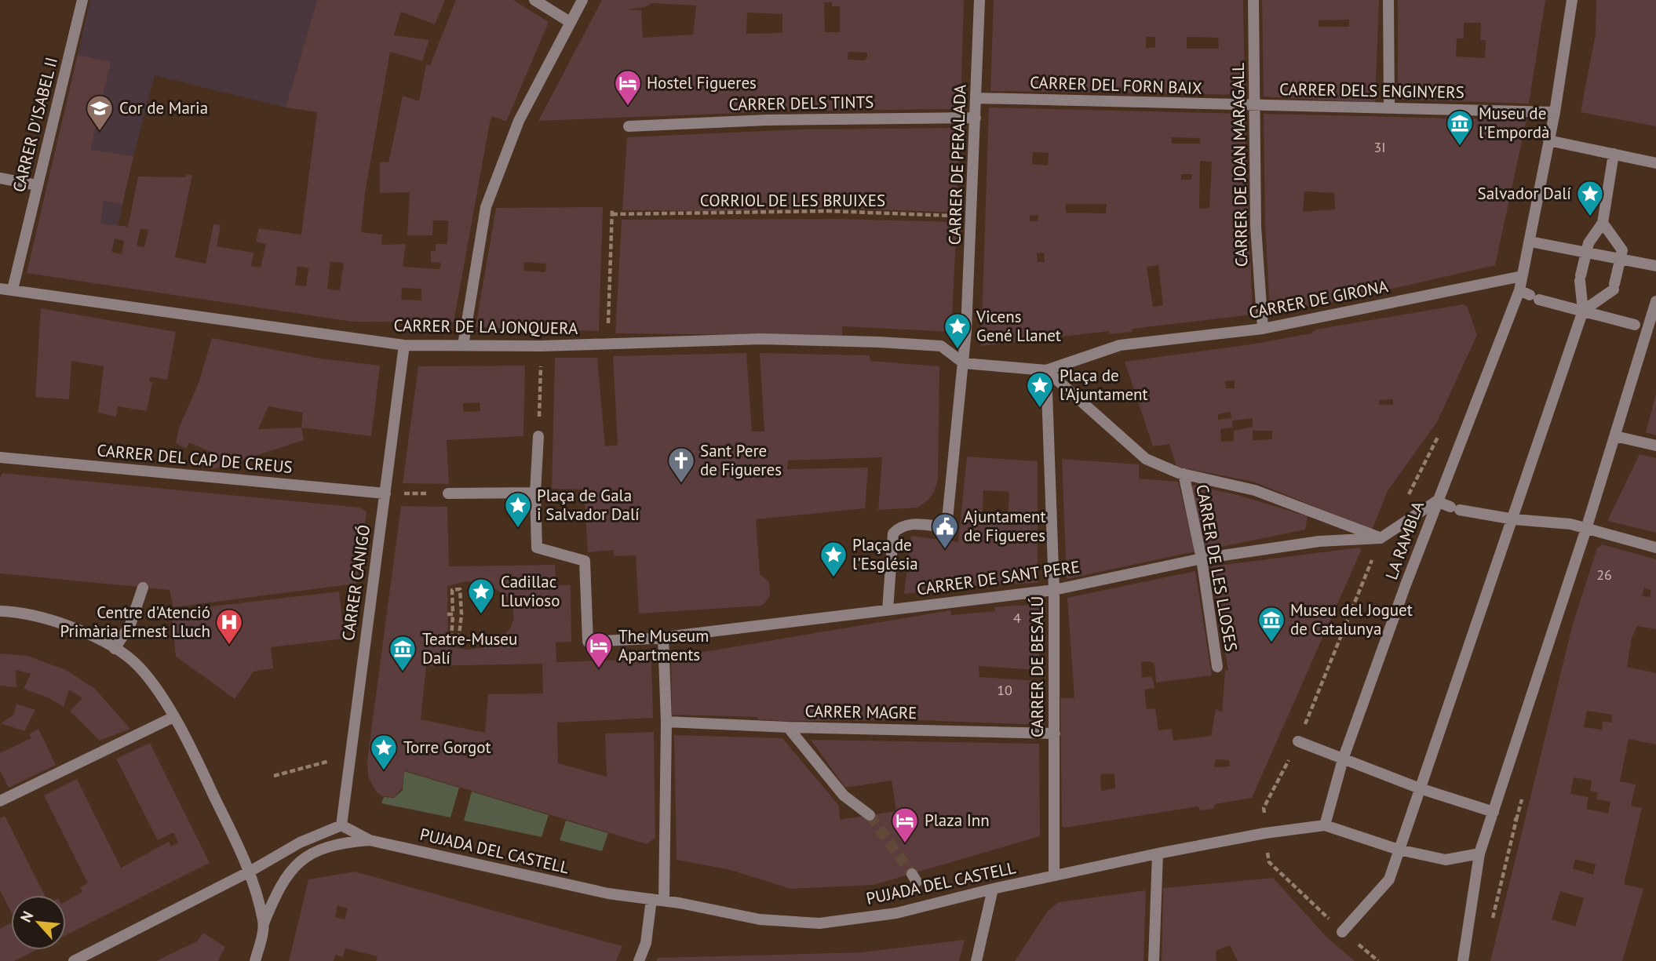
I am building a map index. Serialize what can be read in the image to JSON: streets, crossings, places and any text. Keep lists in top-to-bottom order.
{
  "streets": {
    "street": [
      "CARRER DEL FORN BAIX",
      "CARRER DELS ENGINYERS",
      "CARRER DELS TINTS",
      "CARRER D'ISABEL II",
      "CARRER DE PERALADA",
      "CARRER DE JOAN MARAGALL",
      "CARRER DE GIRONA",
      "CARRER DE LA JONQUERA",
      "CARRER DEL CAP DE CREUS",
      "LA RAMBLA",
      "CARRER DE LES LLOSES",
      "CARRER DE SANT PERE",
      "CARRER CANIGÓ",
      "CARRER DE BESALÚ",
      "CARRER MAGRE",
      "PUJADA DEL CASTELL"
    ],
    "path": ["CORRIOL DE LES BRUIXES"]
  },
  "crossings": [
    ["CARRER DEL FORN BAIX", "CARRER DELS ENGINYERS"],
    ["CARRER DEL FORN BAIX", "CARRER DE PERALADA"],
    ["CARRER DEL FORN BAIX", "CARRER DE JOAN MARAGALL"],
    ["CARRER DELS ENGINYERS", "CARRER DE JOAN MARAGALL"],
    ["CARRER DELS ENGINYERS", "LA RAMBLA"],
    ["CARRER DELS TINTS", "CARRER DE PERALADA"],
    ["CARRER D'ISABEL II", "CARRER DE LA JONQUERA"],
    ["CARRER DE PERALADA", "CORRIOL DE LES BRUIXES"],
    ["CARRER DE PERALADA", "CARRER DE LA JONQUERA"],
    ["CARRER DE JOAN MARAGALL", "CARRER DE GIRONA"],
    ["CARRER DE GIRONA", "LA RAMBLA"],
    ["CARRER DE GIRONA", "CARRER DE BESALÚ"],
    ["CARRER DE LA JONQUERA", "CARRER CANIGÓ"],
    ["CARRER DEL CAP DE CREUS", "CARRER CANIGÓ"],
    ["LA RAMBLA", "PUJADA DEL CASTELL"],
    ["CARRER DE LES LLOSES", "CARRER DE SANT PERE"],
    ["CARRER DE SANT PERE", "CARRER DE BESALÚ"],
    ["CARRER CANIGÓ", "PUJADA DEL CASTELL"],
    ["CARRER DE BESALÚ", "CARRER MAGRE"],
    ["CARRER DE BESALÚ", "PUJADA DEL CASTELL"]
  ],
  "places": {
    "hotel": ["Hostel Figueres", "The Museum Apartments", "Plaza Inn"],
    "school or university": ["Cor de Maria"],
    "museum": ["Museu de l'Empordà", "Museu del Joguet de Catalunya", "Teatre-Museu Dalí"],
    "place": [
      "Salvador Dalí",
      "Vicens Gené Llanet",
      "Plaça de l'Ajuntament",
      "Plaça de Gala i Salvador Dalí",
      "Plaça de l'Església",
      "Cadillac Lluvioso",
      "Torre Gorgot"
    ],
    "church": ["Sant Pere de Figueres"],
    "public building": ["Ajuntament de Figueres"],
    "hospital": ["Centre d'Atenció Primària Ernest Lluch"]
  },
  "house_numbers": [
    "3I",
    "26",
    "4",
    "10"
  ],
  "north": "top left"
}
